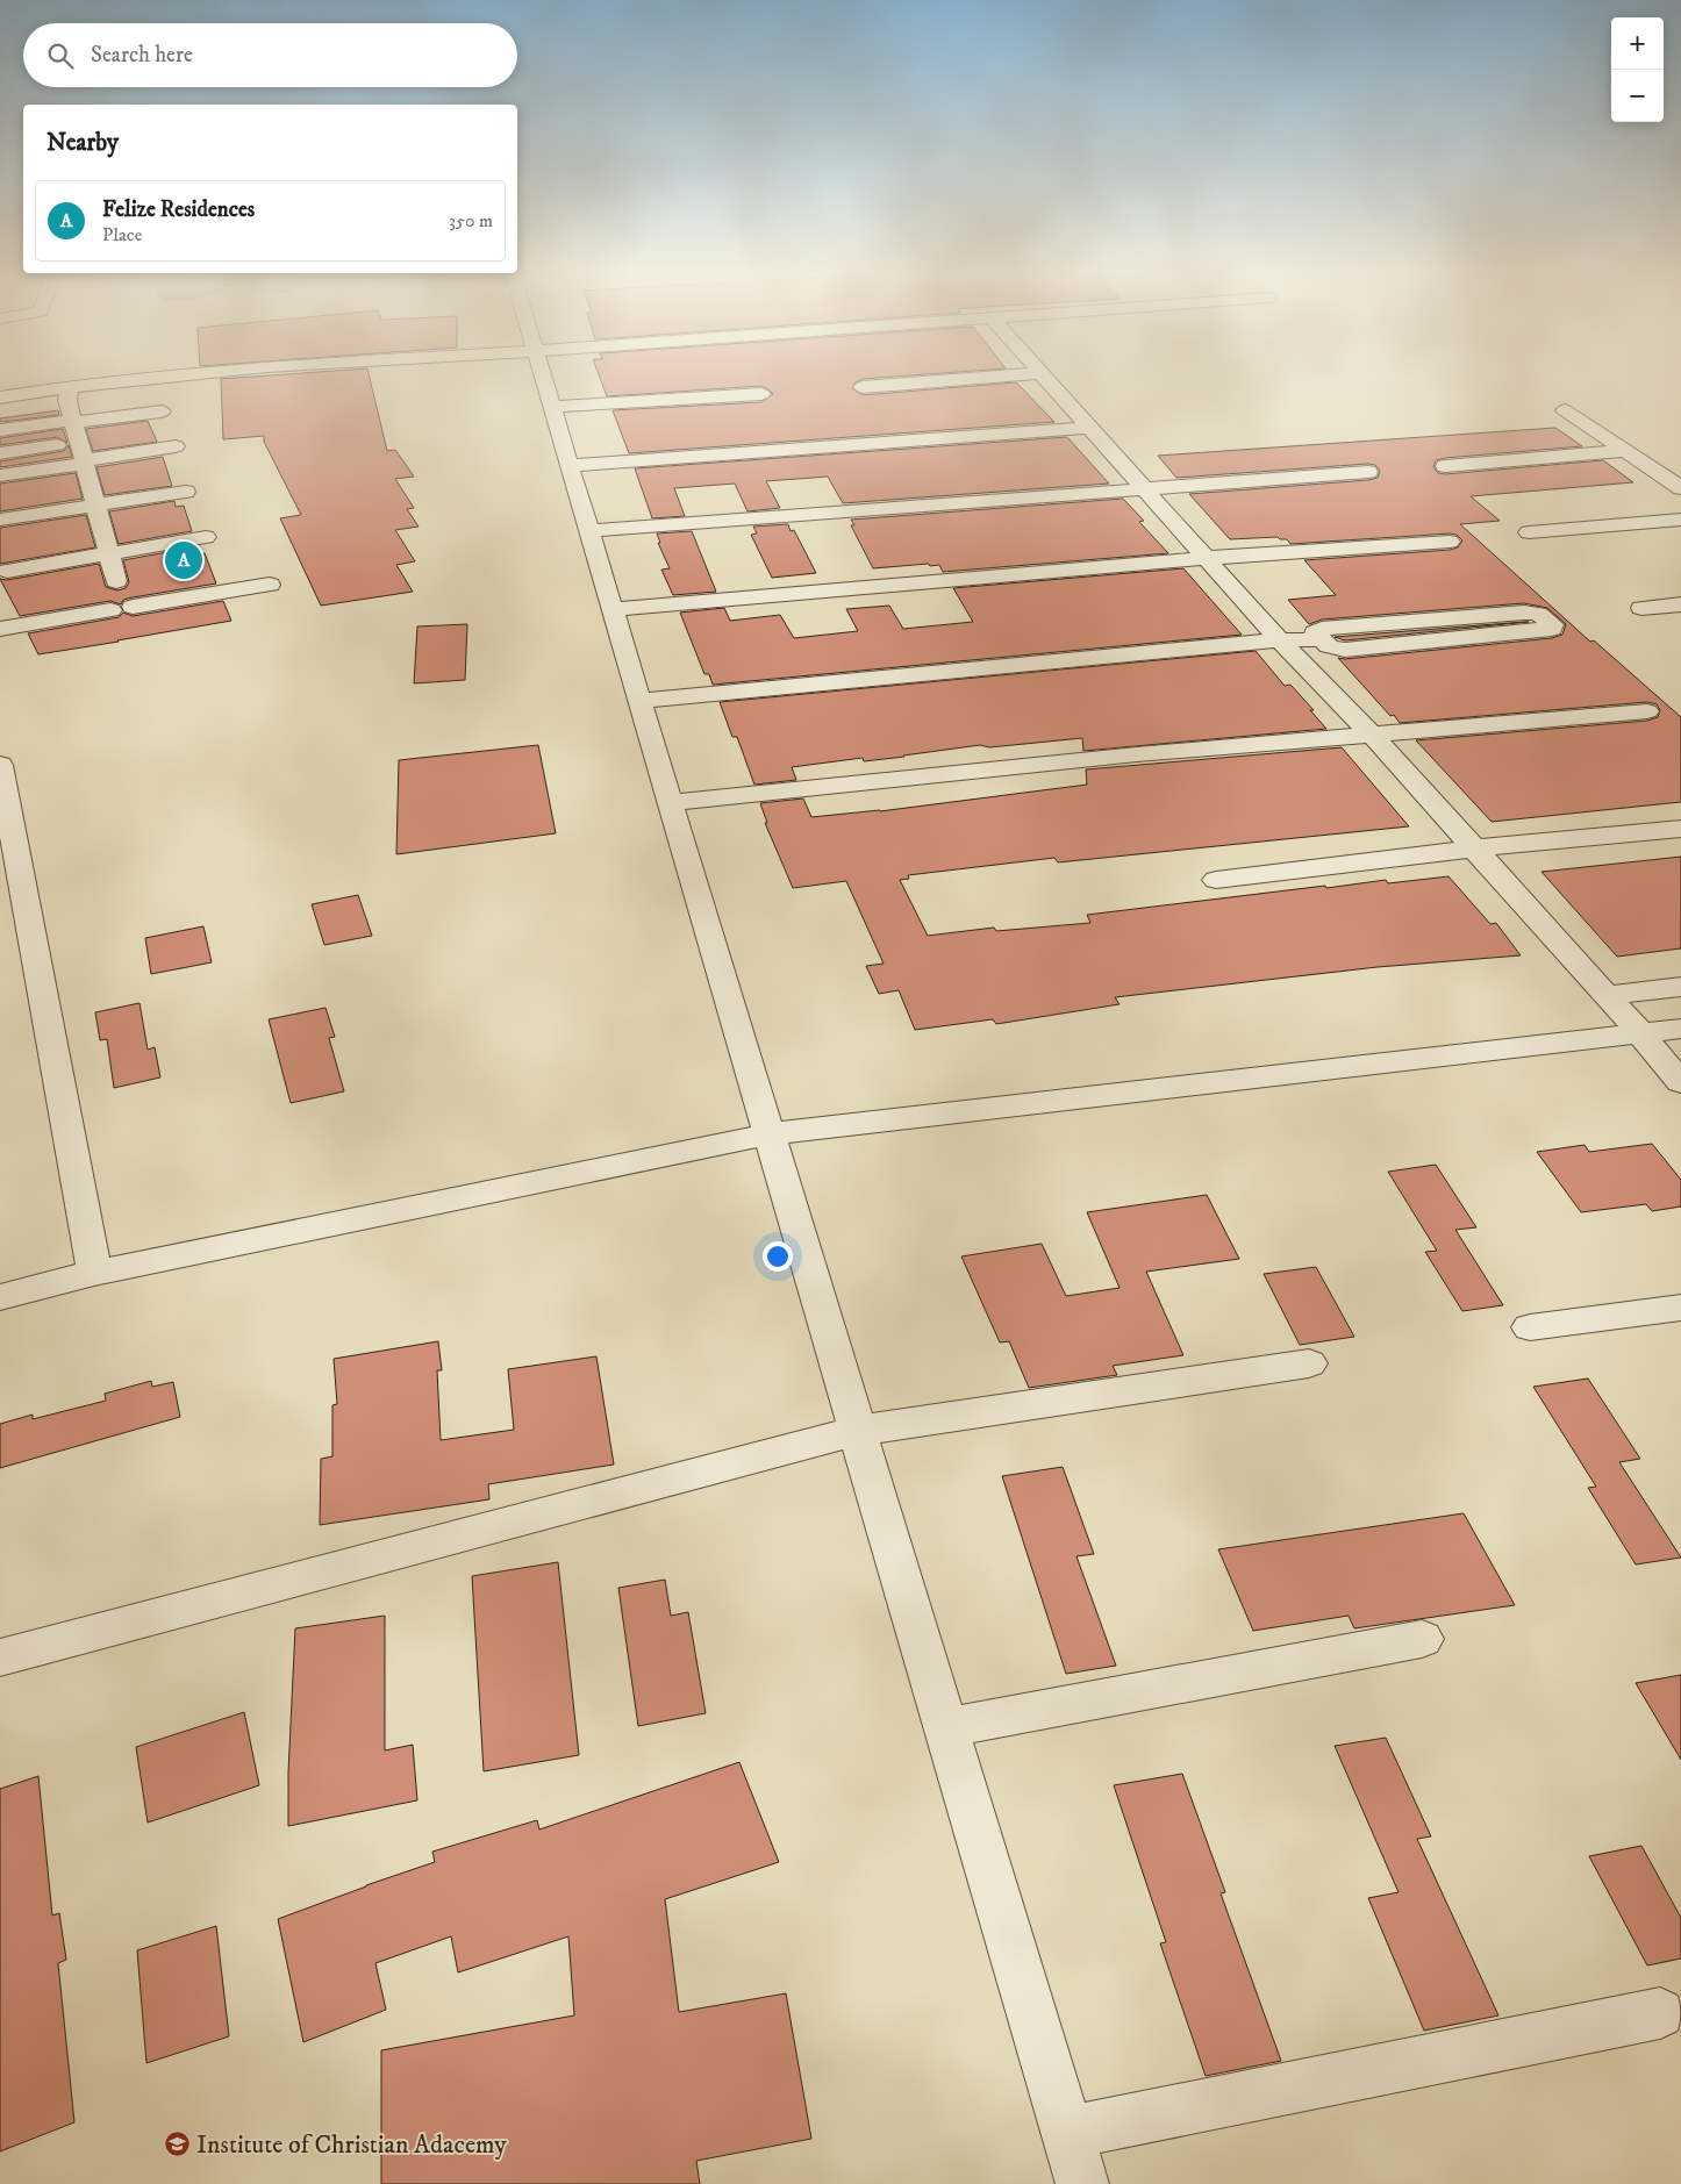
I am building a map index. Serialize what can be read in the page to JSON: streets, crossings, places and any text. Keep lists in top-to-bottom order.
{
  "places": {
    "school or university": ["Institute of Christian Adacemy"]
  },
  "page": {
    "map_buttons": ["+", "−"],
    "search": "Search here",
    "heading": "Nearby",
    "list": [
      {
        "mark": "A",
        "name": "Felize Residences",
        "note": "Place",
        "value": "350 m"
      }
    ],
    "pins": "A"
  }
}
